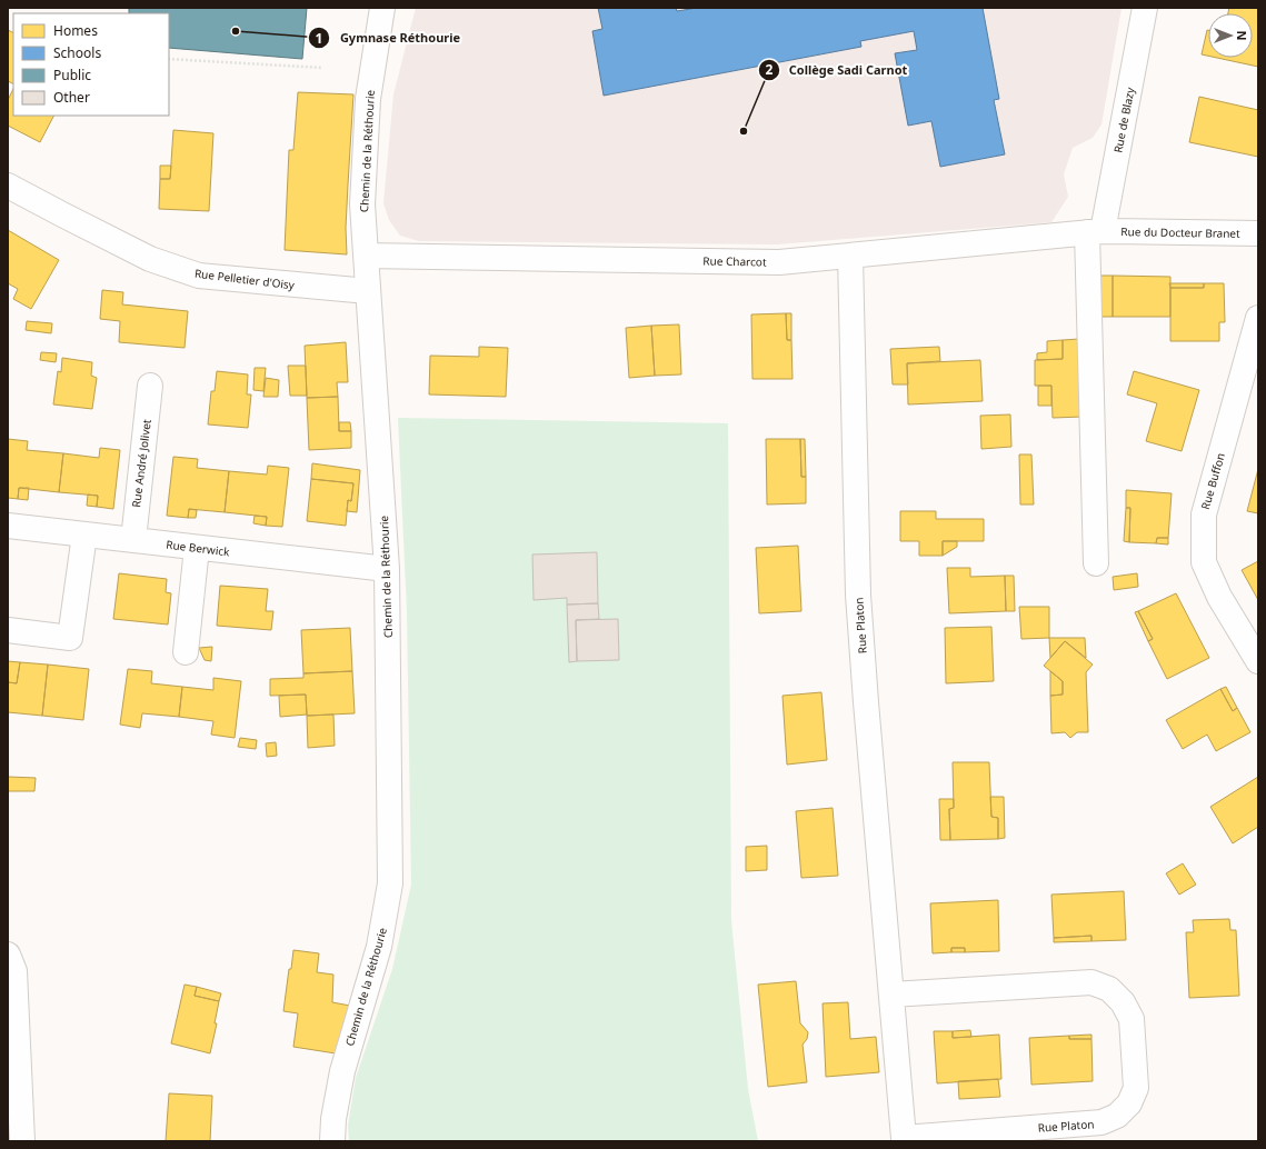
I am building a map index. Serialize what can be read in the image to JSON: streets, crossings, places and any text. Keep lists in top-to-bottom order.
{
  "streets": {
    "street": [
      "Rue de Blazy",
      "Chemin de la Réthourie",
      "Rue du Docteur Branet",
      "Rue Charcot",
      "Rue Pelletier d'Oisy",
      "Rue André Jolivet",
      "Rue Buffon",
      "Rue Berwick",
      "Rue Platon"
    ]
  },
  "crossings": [
    ["Rue de Blazy", "Rue du Docteur Branet"],
    ["Rue de Blazy", "Rue Charcot"],
    ["Chemin de la Réthourie", "Rue Charcot"],
    ["Chemin de la Réthourie", "Rue Pelletier d'Oisy"],
    ["Chemin de la Réthourie", "Rue Berwick"],
    ["Rue du Docteur Branet", "Rue Charcot"],
    ["Rue Charcot", "Rue Platon"],
    ["Rue André Jolivet", "Rue Berwick"]
  ],
  "places": ["Gymnase Réthourie", "Collège Sadi Carnot"],
  "legend": [
    "Homes",
    "Schools",
    "Public",
    "Other"
  ],
  "north": "right"
}
